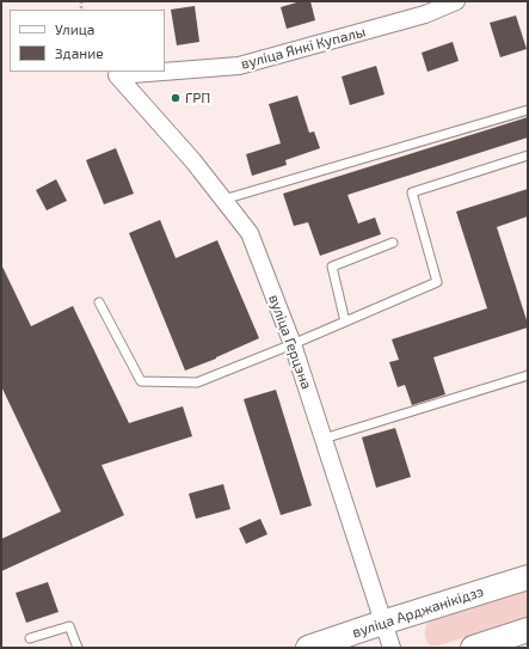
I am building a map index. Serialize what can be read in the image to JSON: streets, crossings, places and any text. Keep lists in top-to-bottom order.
{
  "streets": {
    "main road": ["вуліца Арджанікідзэ"],
    "street": ["вуліца Янкі Купалы", "вуліца Герцэна"]
  },
  "crossings": [
    ["вуліца Янкі Купалы", "вуліца Герцэна"],
    ["вуліца Герцэна", "вуліца Арджанікідзэ"]
  ],
  "places": ["ГРП"],
  "legend": ["Улица", "Здание"]
}
